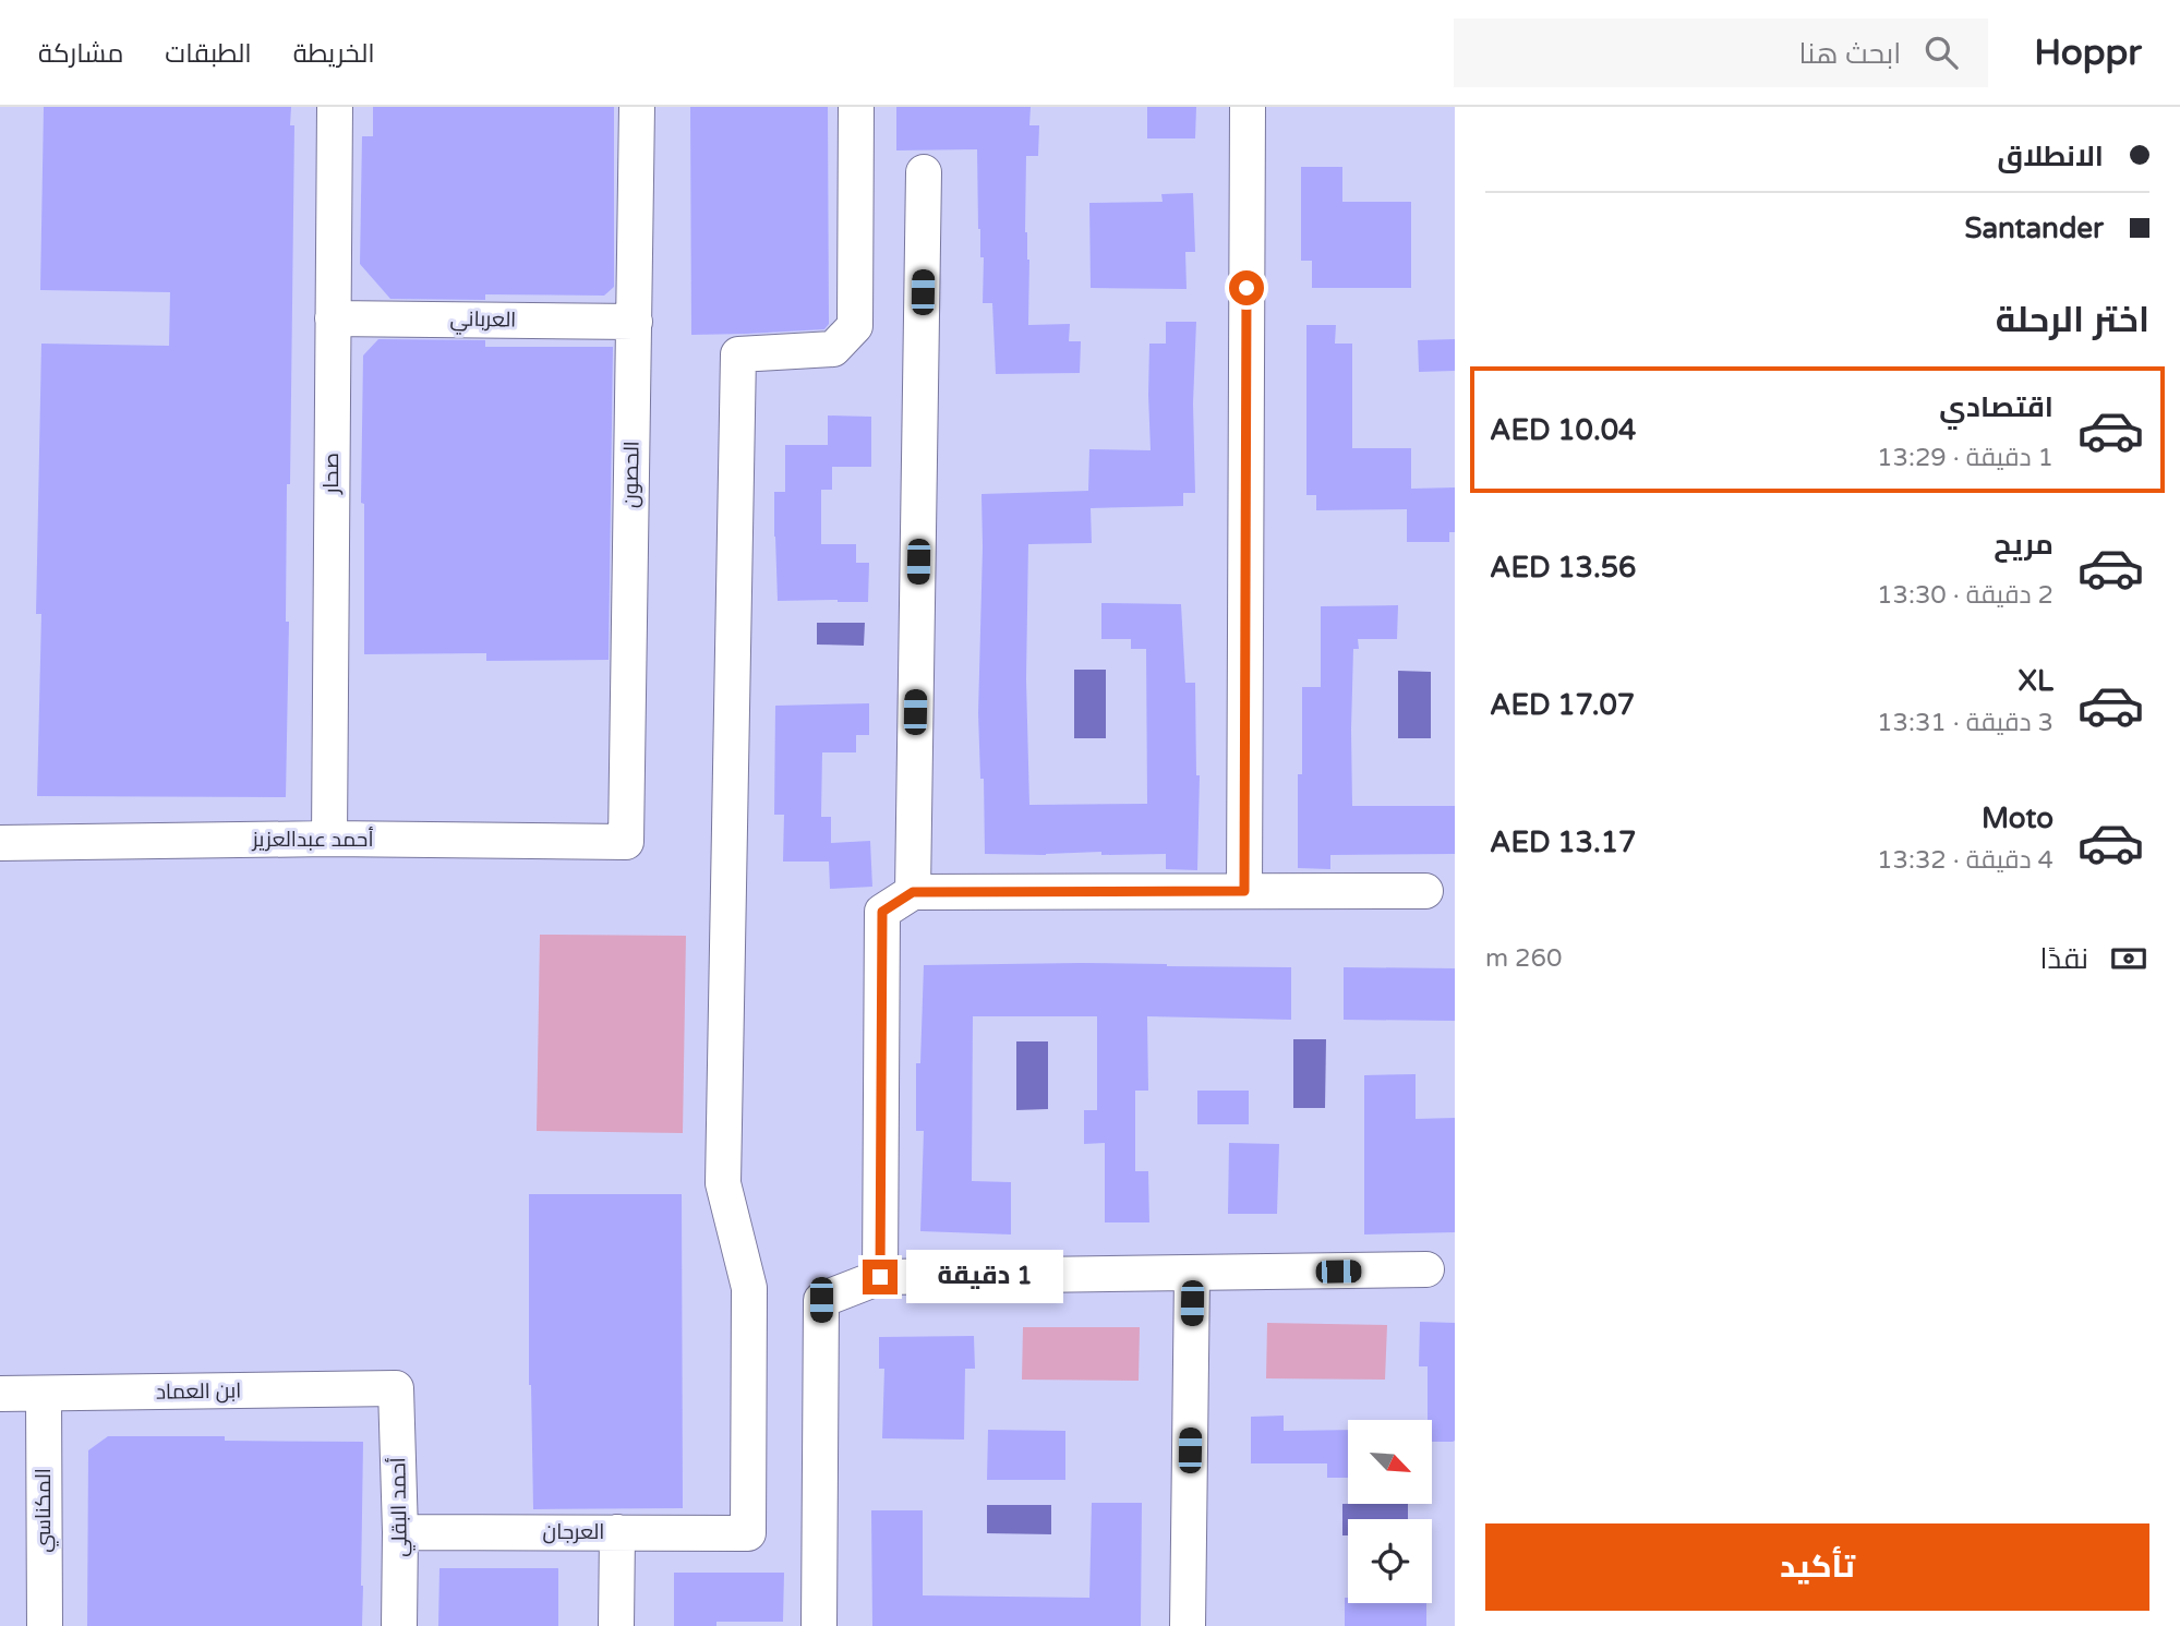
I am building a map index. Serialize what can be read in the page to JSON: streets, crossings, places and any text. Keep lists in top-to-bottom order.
{
  "streets": {
    "street": [
      "العرباني",
      "صحار",
      "الحصون",
      "أحمد عبدالعزيز",
      "ابن العماد",
      "أحمد البقلي",
      "المكناسي",
      "العرجان"
    ]
  },
  "crossings": [
    ["العرباني", "صحار"],
    ["العرباني", "الحصون"],
    ["صحار", "أحمد عبدالعزيز"],
    ["الحصون", "أحمد عبدالعزيز"],
    ["ابن العماد", "أحمد البقلي"],
    ["ابن العماد", "المكناسي"],
    ["أحمد البقلي", "العرجان"]
  ],
  "north": "bottom right",
  "page": {
    "header": "Hoppr",
    "search": "ابحث هنا",
    "nav": ["الخريطة", "الطبقات", "مشاركة"],
    "banner": ["الانطلاق", "Santander"],
    "heading": "اختر الرحلة",
    "list": [
      {
        "name": "اقتصادي",
        "note": "1 دقيقة · 13:29",
        "value": "AED 10.04"
      },
      {
        "name": "مريح",
        "note": "2 دقيقة · 13:30",
        "value": "AED 13.56"
      },
      {
        "name": "XL",
        "note": "3 دقيقة · 13:31",
        "value": "AED 17.07"
      },
      {
        "name": "Moto",
        "note": "4 دقيقة · 13:32",
        "value": "AED 13.17"
      }
    ],
    "pay": ["نقدًا", "260 m"],
    "bubble": "1 دقيقة",
    "buttons": "تأكيد"
  }
}
